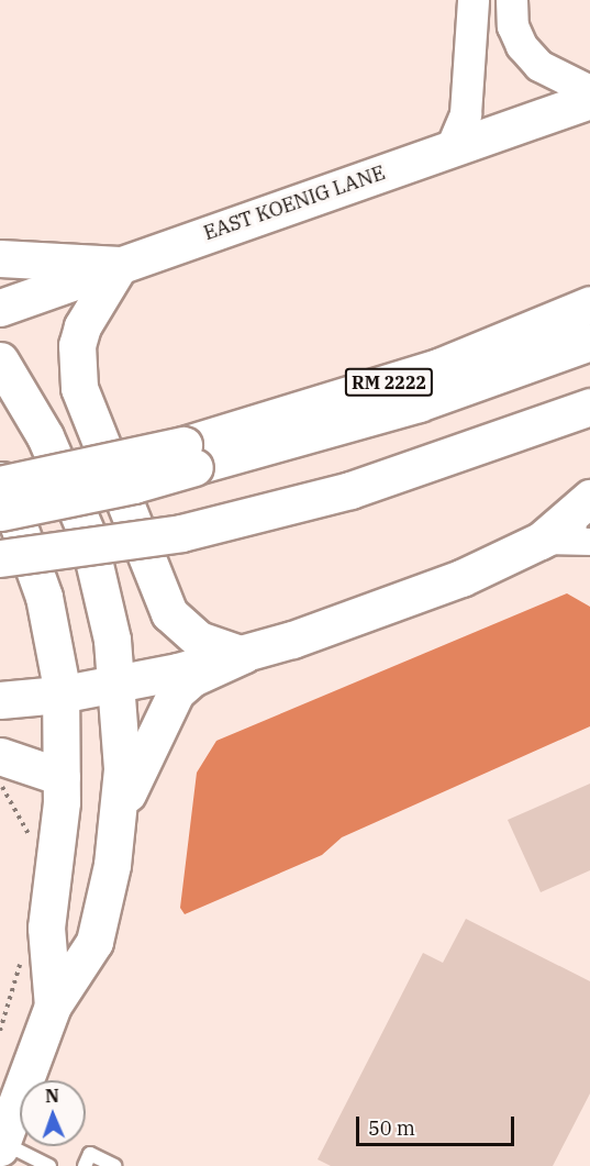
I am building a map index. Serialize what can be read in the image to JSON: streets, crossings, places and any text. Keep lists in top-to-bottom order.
{
  "streets": {
    "main road": ["EAST KOENIG LANE", "RM 2222"]
  },
  "scale_bar": "50 m",
  "north": "top"
}
